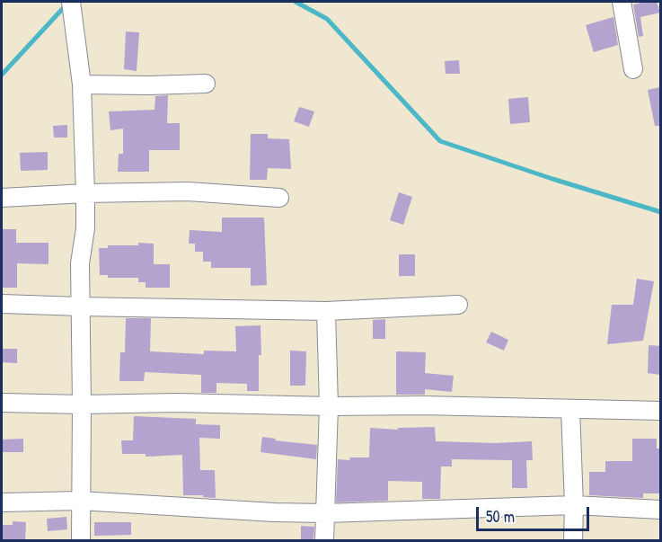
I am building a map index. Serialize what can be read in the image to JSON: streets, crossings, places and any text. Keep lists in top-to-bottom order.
{
  "scale_bar": "50 m"
}
